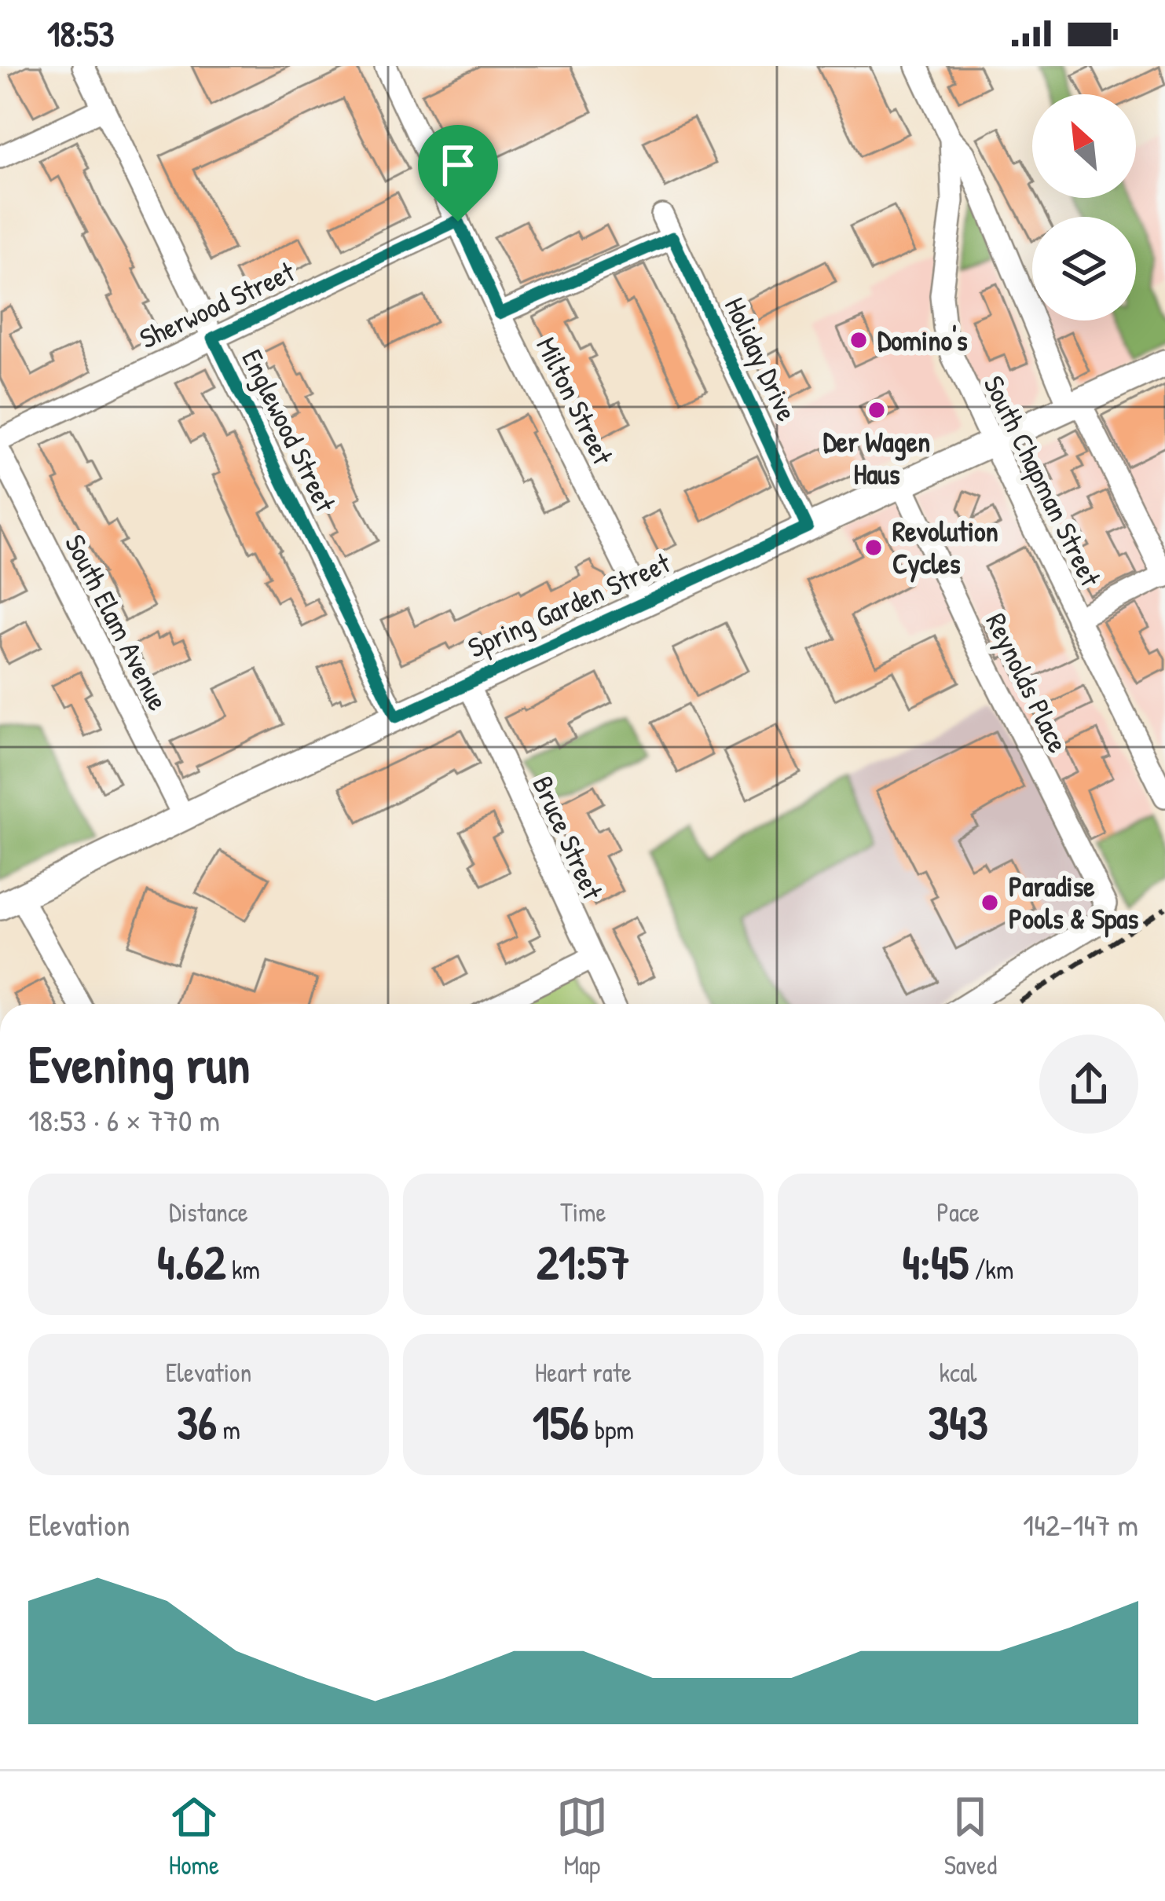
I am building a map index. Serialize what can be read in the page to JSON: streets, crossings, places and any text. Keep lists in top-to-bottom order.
{
  "streets": {
    "main road": ["Spring Garden Street"],
    "street": [
      "Sherwood Street",
      "Holiday Drive",
      "Milton Street",
      "Englewood Street",
      "South Chapman Street",
      "South Elam Avenue",
      "Reynolds Place",
      "Bruce Street"
    ]
  },
  "crossings": [
    ["Sherwood Street", "Milton Street"],
    ["Sherwood Street", "Englewood Street"],
    ["Holiday Drive", "Spring Garden Street"],
    ["Milton Street", "Spring Garden Street"],
    ["Englewood Street", "Spring Garden Street"],
    ["South Chapman Street", "Spring Garden Street"],
    ["Spring Garden Street", "South Elam Avenue"],
    ["Spring Garden Street", "Reynolds Place"],
    ["Spring Garden Street", "Bruce Street"]
  ],
  "places": [
    "Domino's",
    "Der Wagen Haus",
    "Revolution Cycles",
    "Paradise Pools & Spas"
  ],
  "north": "top left",
  "page": {
    "status": "18:53",
    "heading": ["Evening run", "18:53 · 6 × 770 m"],
    "stats": [
      ["Distance", "4.62 km"],
      ["Time", "21:57"],
      ["Pace", "4:45 /km"],
      ["Elevation", "36 m"],
      ["Heart rate", "156 bpm"],
      ["kcal", "343"]
    ],
    "chart": ["Elevation", "142–147 m"],
    "tabs": ["Home", "Map", "Saved"]
  }
}
